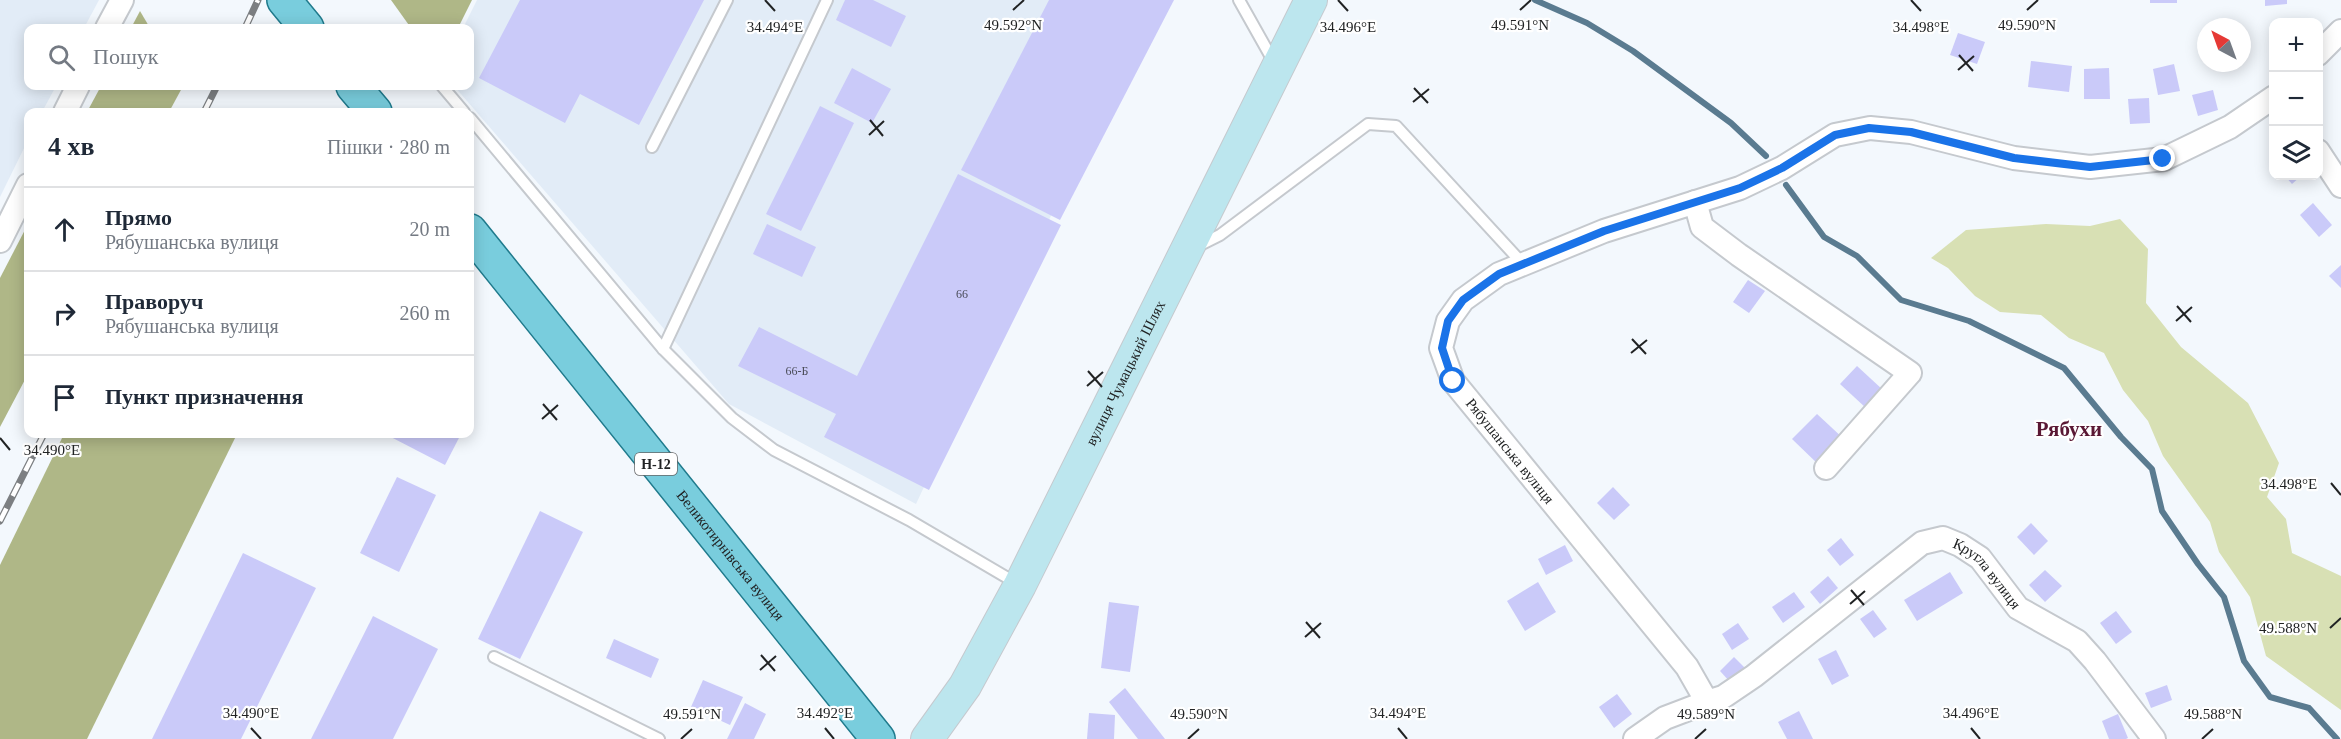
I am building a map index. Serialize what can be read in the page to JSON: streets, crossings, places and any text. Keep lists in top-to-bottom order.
{
  "streets": {
    "main road": ["вулиця Чумацький Шлях", "Н-12", "Великотирнівська вулиця"],
    "street": ["Рябушанська вулиця", "Кругла вулиця"]
  },
  "crossings": [
    ["Рябушанська вулиця", "Кругла вулиця"]
  ],
  "districts": ["Рябухи"],
  "house_numbers": ["66", "66-Б"],
  "north": "top left",
  "page": {
    "map_buttons": ["+", "−"],
    "search": "Пошук",
    "heading": ["4 хв", "Пішки · 280 m"],
    "list": [
      ["Прямо", "Рябушанська вулиця", "20 m"],
      ["Праворуч", "Рябушанська вулиця", "260 m"],
      "Пункт призначення"
    ]
  },
  "coordinates": [
    "49.592°N",
    "49.591°N",
    "49.590°N",
    "34.494°E",
    "34.496°E",
    "34.498°E",
    "34.490°E",
    "49.588°N",
    "34.492°E",
    "49.589°N"
  ]
}
